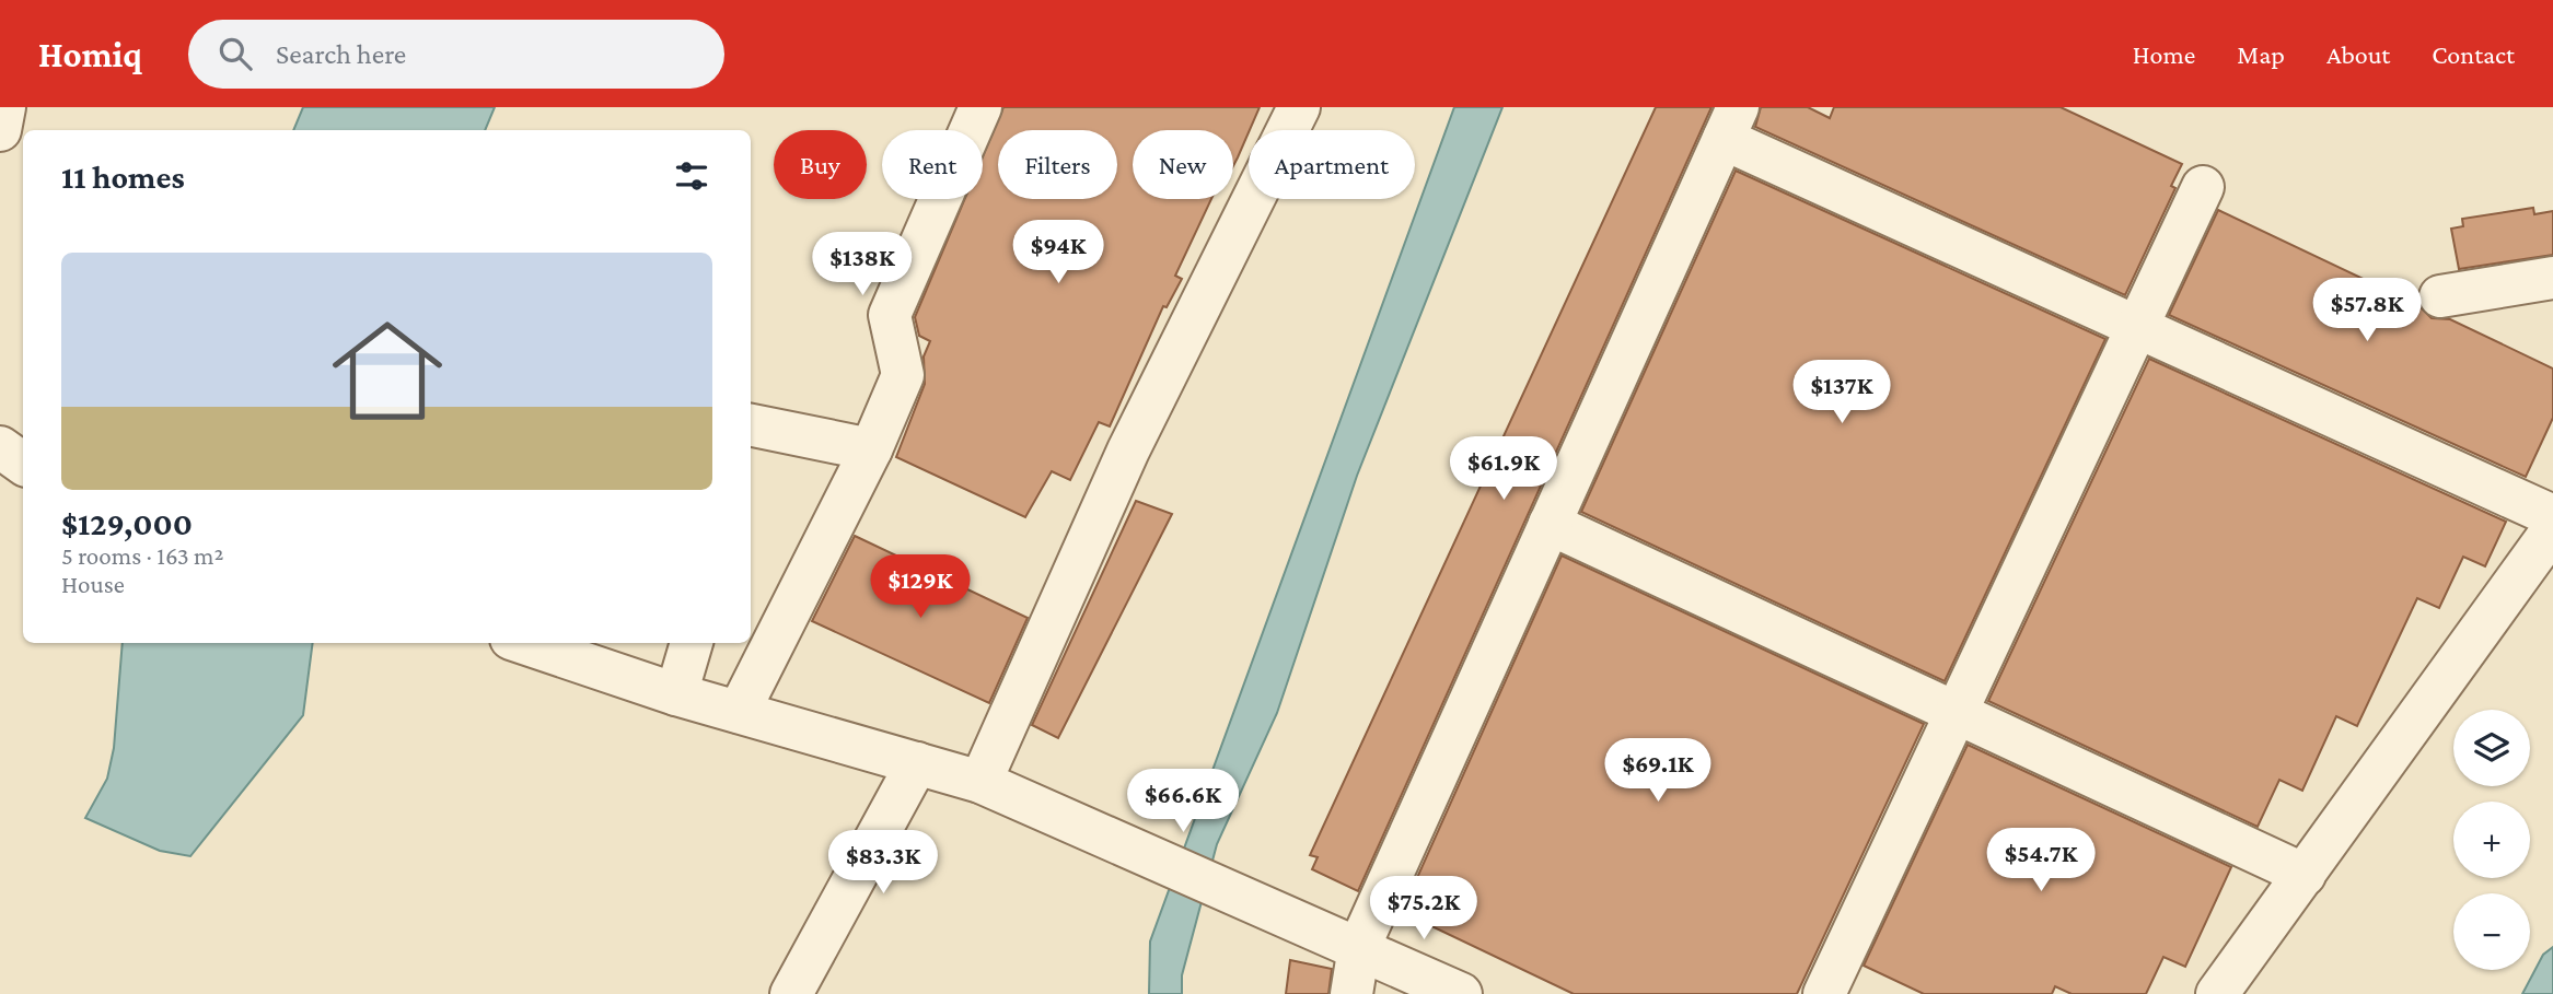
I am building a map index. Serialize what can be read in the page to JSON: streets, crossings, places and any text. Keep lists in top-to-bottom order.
{
  "page": {
    "header": "Homiq",
    "search": "Search here",
    "nav": [
      "Home",
      "Map",
      "About",
      "Contact"
    ],
    "chip": [
      "Buy",
      "Rent",
      "Filters",
      "New",
      "Apartment"
    ],
    "heading": "11 homes",
    "price": [
      "$94K",
      "$138K",
      "$57.8K",
      "$137K",
      "$61.9K",
      "$129K",
      "$69.1K",
      "$66.6K",
      "$54.7K",
      "$83.3K",
      "$75.2K"
    ],
    "list": [
      {
        "name": "$129,000",
        "note": "5 rooms · 163 m² · House"
      }
    ],
    "map_buttons": ["+", "−"]
  }
}
